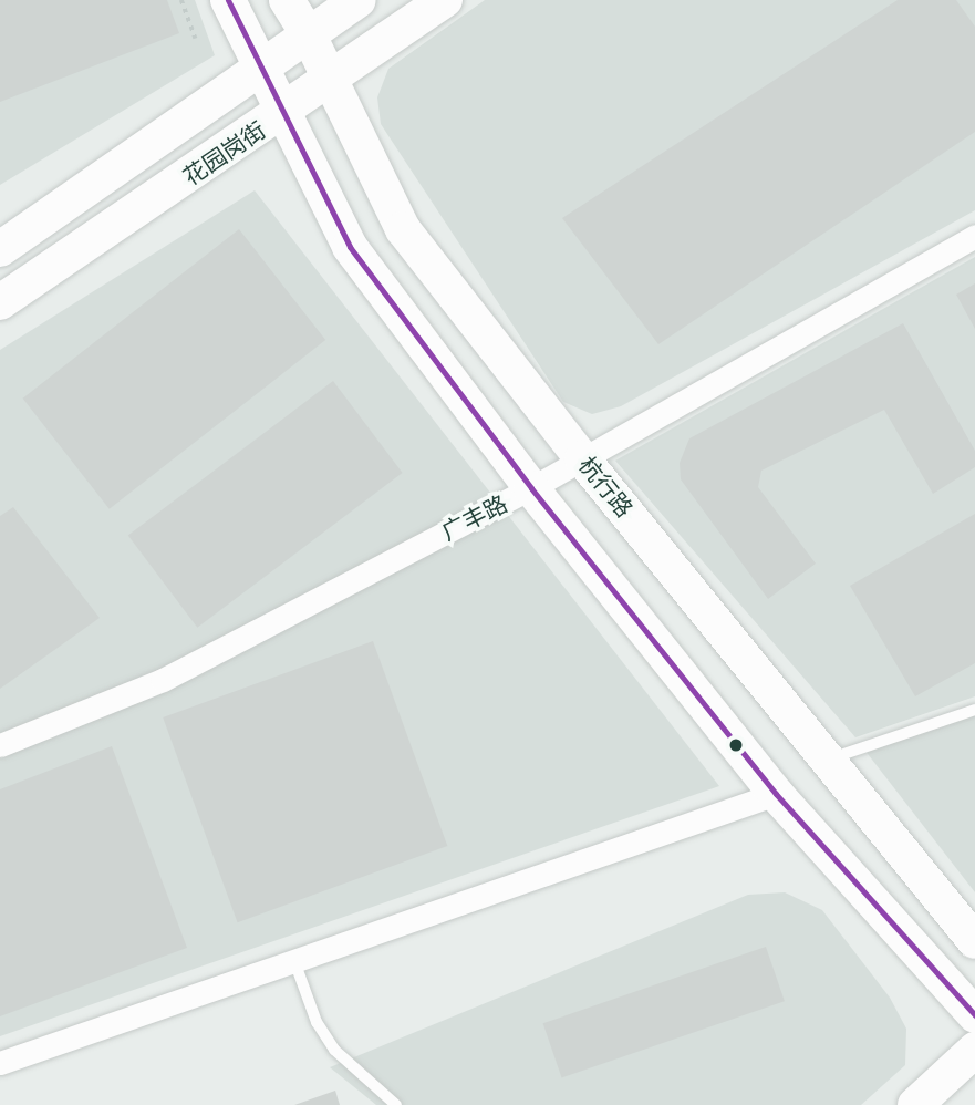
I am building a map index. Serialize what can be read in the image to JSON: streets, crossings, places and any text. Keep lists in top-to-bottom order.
{
  "streets": {
    "main road": ["花园岗街", "杭行路"],
    "street": ["广丰路"]
  },
  "crossings": [
    ["花园岗街", "杭行路"],
    ["杭行路", "广丰路"]
  ]
}
